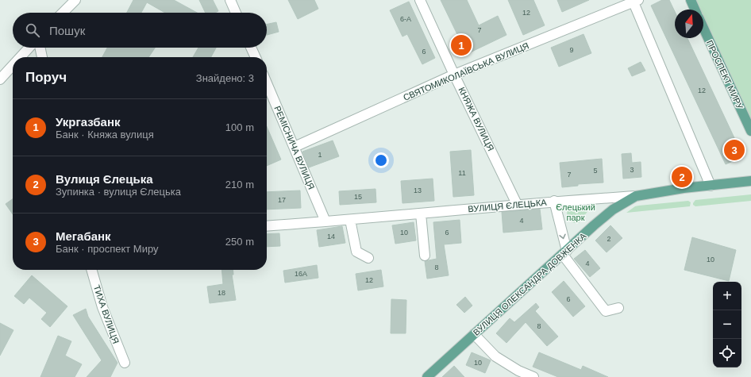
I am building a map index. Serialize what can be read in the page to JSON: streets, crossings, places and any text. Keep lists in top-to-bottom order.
{
  "streets": {
    "main road": ["ПРОСПЕКТ МИРУ", "ВУЛИЦЯ ЄЛЕЦЬКА", "ВУЛИЦЯ ОЛЕКСАНДРА ДОВЖЕНКА"],
    "street": [
      "СВЯТОМИКОЛАЇВСЬКА ВУЛИЦЯ",
      "КНЯЖА ВУЛИЦЯ",
      "РЕМІСНИЧА ВУЛИЦЯ",
      "ТИХА ВУЛИЦЯ"
    ]
  },
  "crossings": [
    ["СВЯТОМИКОЛАЇВСЬКА ВУЛИЦЯ", "КНЯЖА ВУЛИЦЯ"],
    ["СВЯТОМИКОЛАЇВСЬКА ВУЛИЦЯ", "РЕМІСНИЧА ВУЛИЦЯ"],
    ["КНЯЖА ВУЛИЦЯ", "ВУЛИЦЯ ЄЛЕЦЬКА"],
    ["РЕМІСНИЧА ВУЛИЦЯ", "ВУЛИЦЯ ЄЛЕЦЬКА"],
    ["ВУЛИЦЯ ЄЛЕЦЬКА", "ВУЛИЦЯ ОЛЕКСАНДРА ДОВЖЕНКА"]
  ],
  "parks": ["Єлецький парк"],
  "house_numbers": [
    "12",
    "6-А",
    "7",
    "9",
    "6",
    "12",
    "1",
    "3",
    "5",
    "11",
    "7",
    "13",
    "15",
    "17",
    "4",
    "10",
    "6",
    "14",
    "2",
    "10",
    "4",
    "8",
    "16А",
    "12",
    "18",
    "6",
    "8",
    "10"
  ],
  "north": "top",
  "page": {
    "search": "Пошук",
    "pins": ["1", "3", "2"],
    "heading": ["Поруч", "Знайдено: 3"],
    "list": [
      {
        "mark": "1",
        "name": "Укргазбанк",
        "note": "Банк · Княжа вулиця",
        "value": "100 m"
      },
      {
        "mark": "2",
        "name": "Вулиця Єлецька",
        "note": "Зупинка · вулиця Єлецька",
        "value": "210 m"
      },
      {
        "mark": "3",
        "name": "Мегабанк",
        "note": "Банк · проспект Миру",
        "value": "250 m"
      }
    ],
    "map_buttons": ["+", "−"]
  }
}
